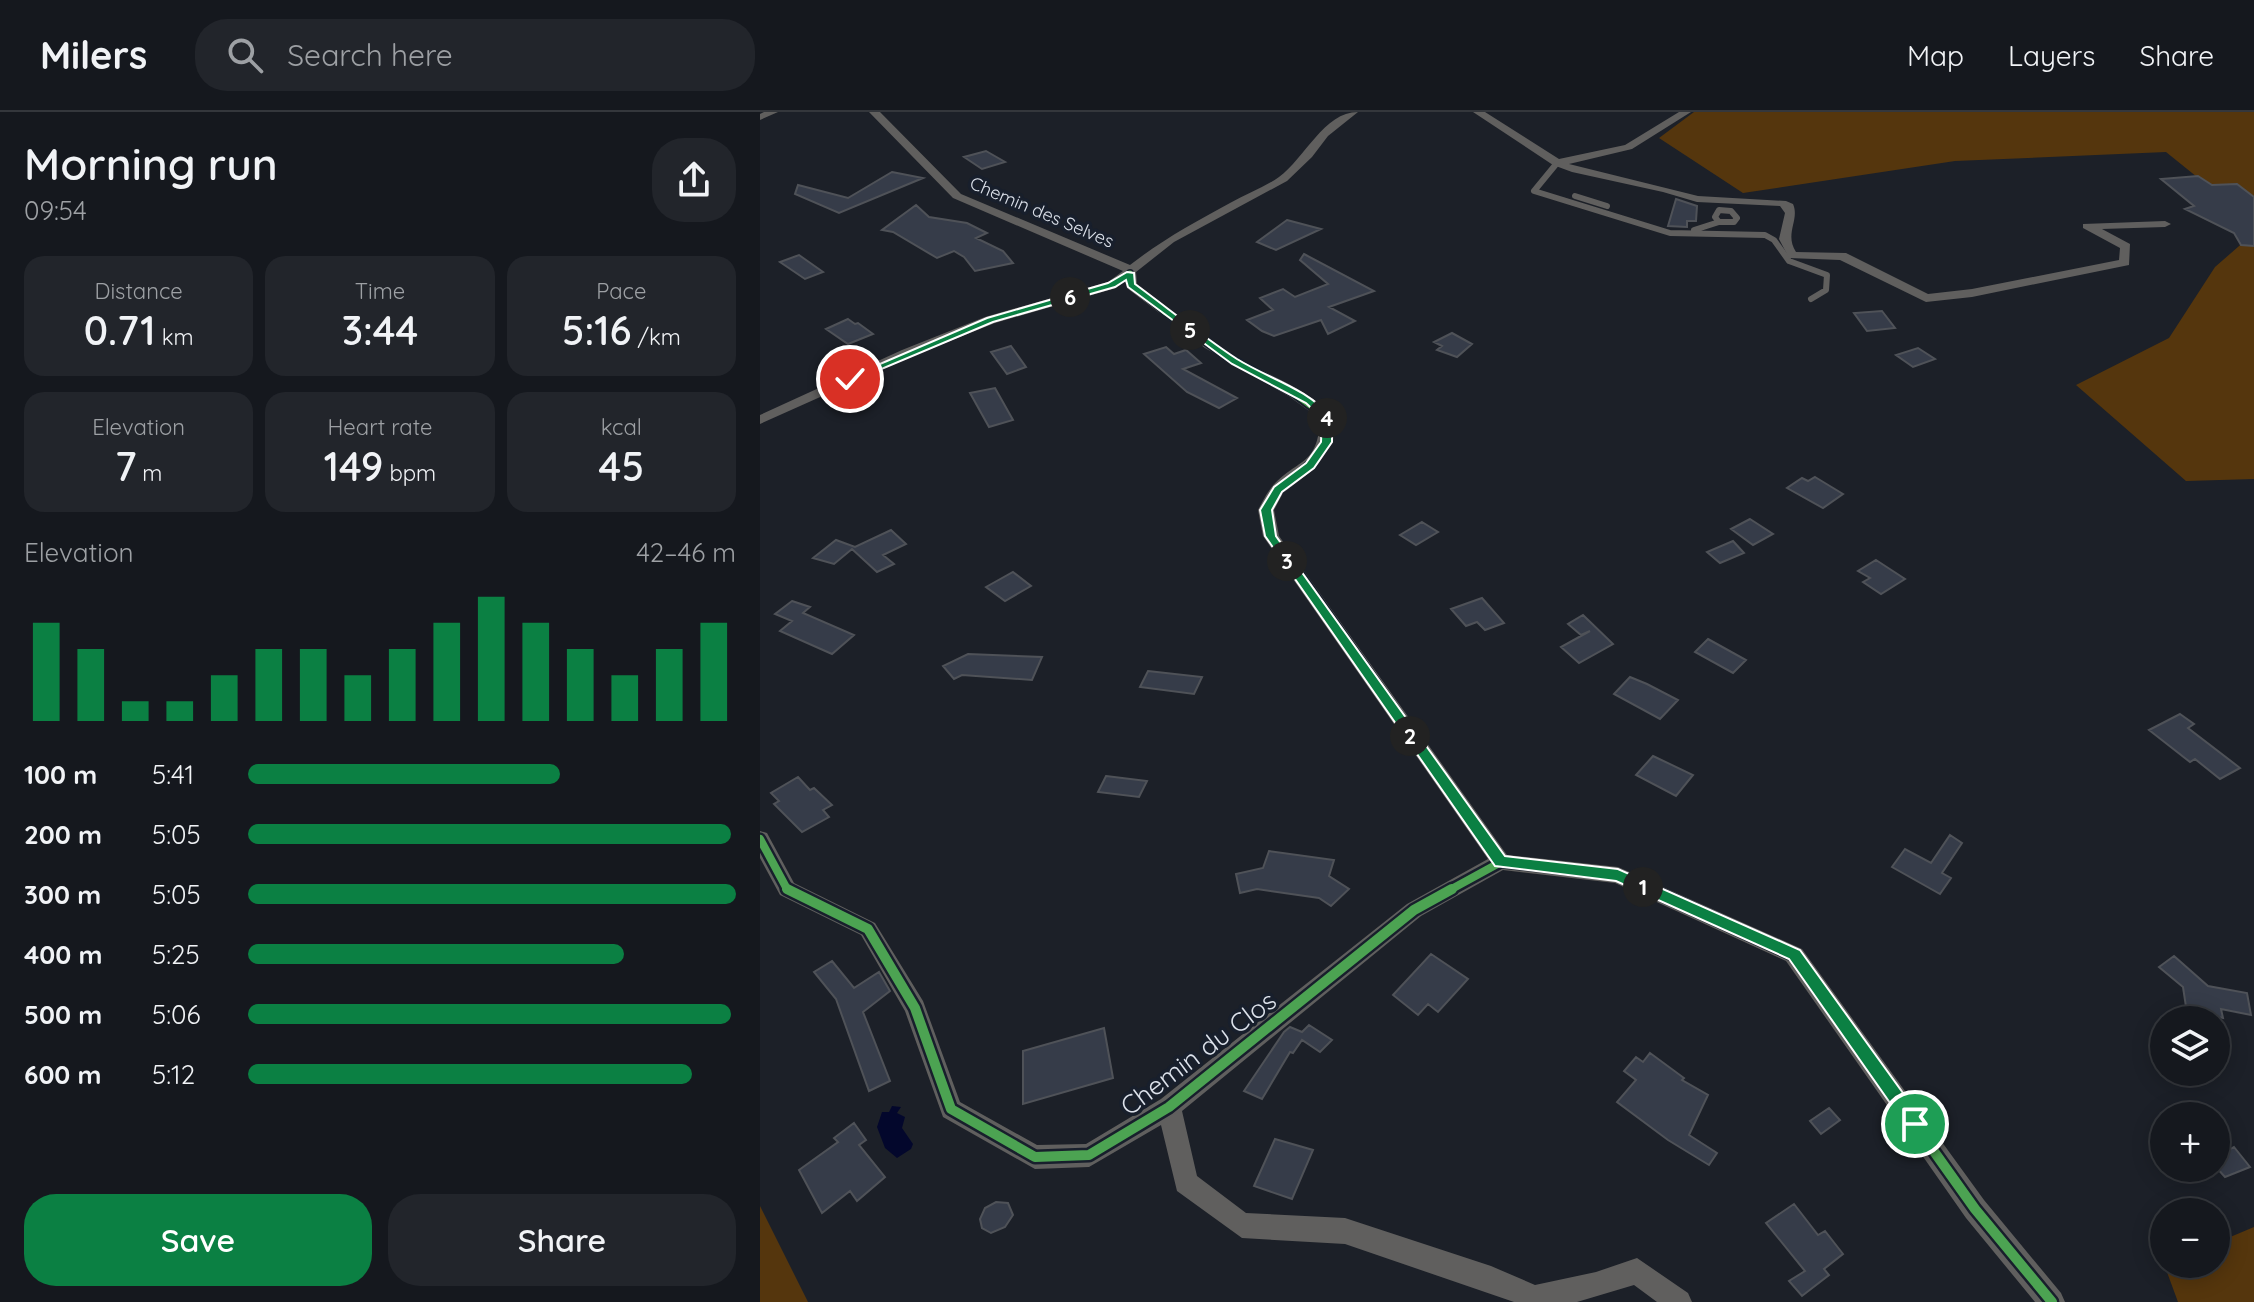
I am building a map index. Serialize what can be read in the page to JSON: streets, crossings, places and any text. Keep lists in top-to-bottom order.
{
  "streets": {
    "street": ["Chemin des Selves", "Chemin du Clos"]
  },
  "page": {
    "header": "Milers",
    "search": "Search here",
    "nav": ["Map", "Layers", "Share"],
    "heading": ["Morning run", "09:54"],
    "stats": [
      ["Distance", "0.71 km"],
      ["Time", "3:44"],
      ["Pace", "5:16 /km"],
      ["Elevation", "7 m"],
      ["Heart rate", "149 bpm"],
      ["kcal", "45"]
    ],
    "pins": [
      "6",
      "5",
      "4",
      "3",
      "2",
      "1"
    ],
    "chart": ["Elevation", "42–46 m"],
    "list": [
      {
        "name": "100 m",
        "note": "5:41"
      },
      {
        "name": "200 m",
        "note": "5:05"
      },
      {
        "name": "300 m",
        "note": "5:05"
      },
      {
        "name": "400 m",
        "note": "5:25"
      },
      {
        "name": "500 m",
        "note": "5:06"
      },
      {
        "name": "600 m",
        "note": "5:12"
      }
    ],
    "map_buttons": ["+", "−"],
    "buttons": ["Save", "Share"]
  }
}
